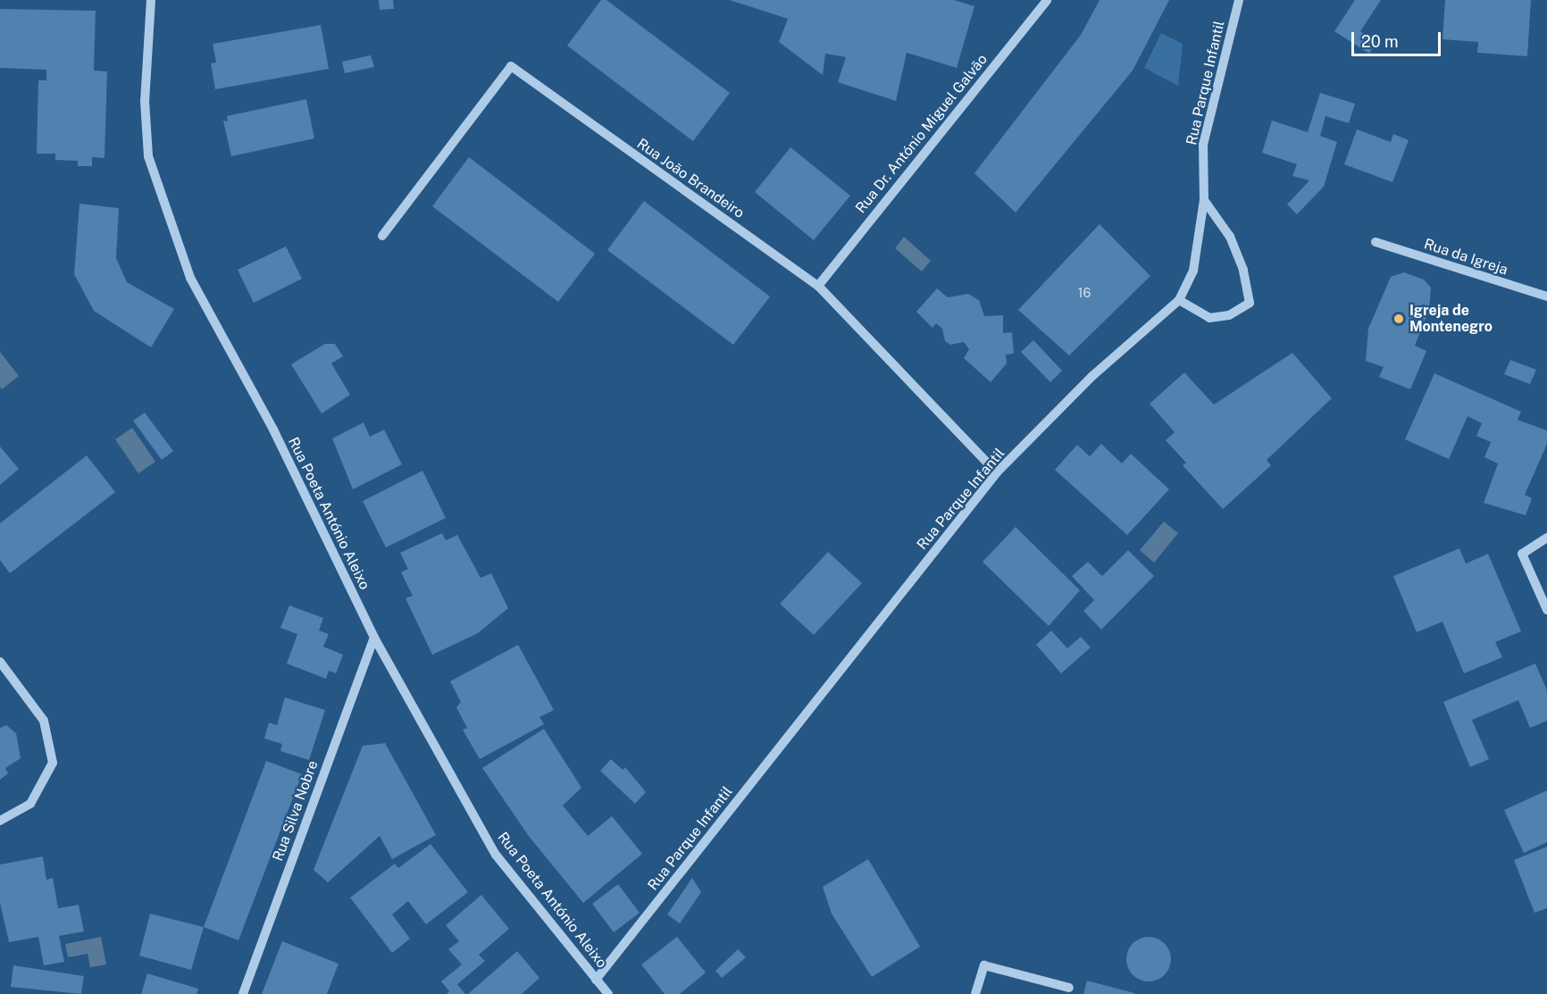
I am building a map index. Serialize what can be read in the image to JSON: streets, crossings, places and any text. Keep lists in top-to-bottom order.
{
  "streets": {
    "street": [
      "Rua Parque Infantil",
      "Rua Dr. António Miguel Galvão",
      "Rua João Brandeiro",
      "Rua da Igreja",
      "Rua Poeta António Aleixo",
      "Rua Silva Nobre"
    ]
  },
  "crossings": [
    ["Rua Parque Infantil", "Rua João Brandeiro"],
    ["Rua Parque Infantil", "Rua Poeta António Aleixo"],
    ["Rua Dr. António Miguel Galvão", "Rua João Brandeiro"],
    ["Rua Poeta António Aleixo", "Rua Silva Nobre"]
  ],
  "places": ["Igreja de Montenegro"],
  "house_numbers": ["16"],
  "scale_bar": "20 m"
}
